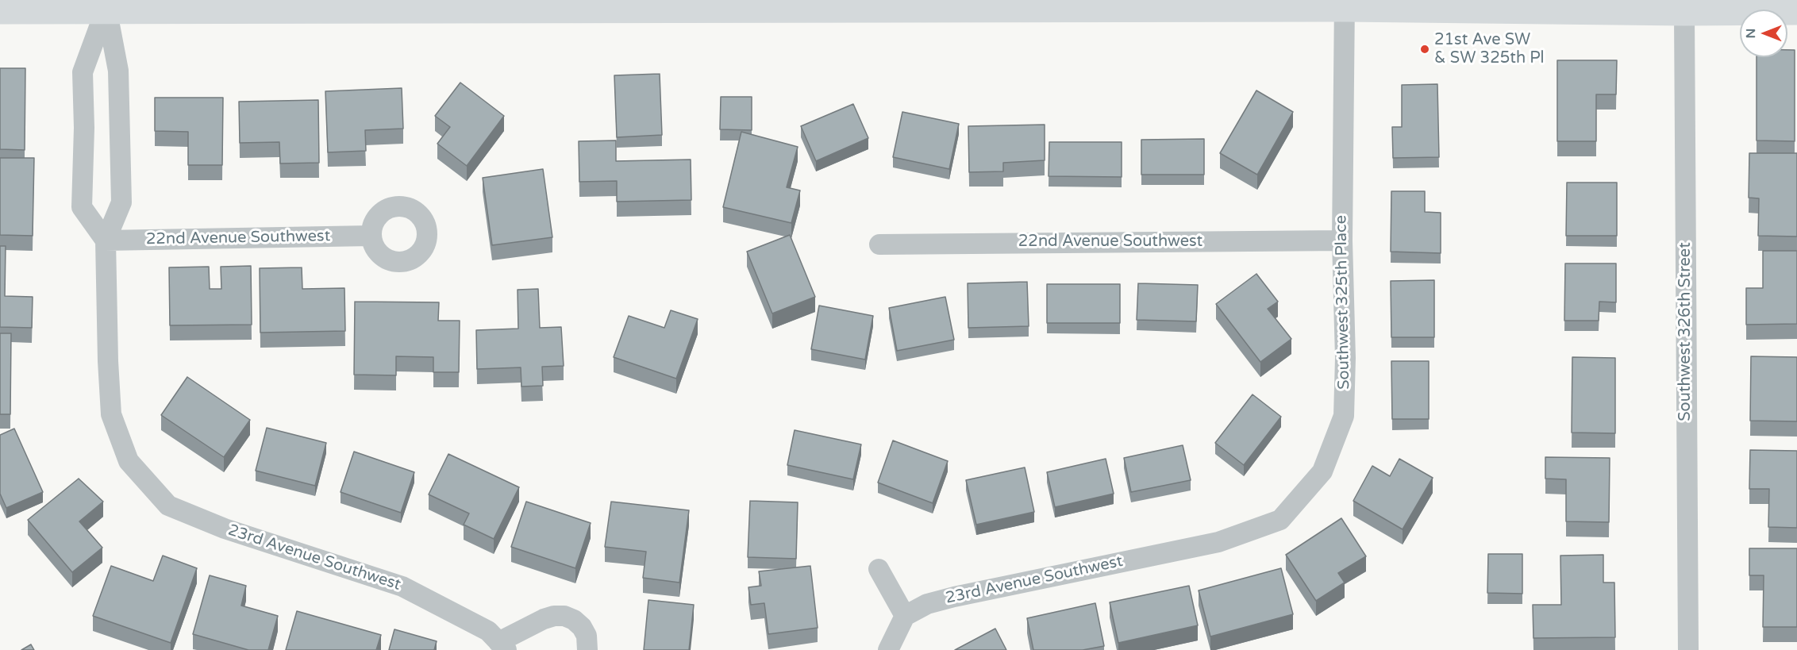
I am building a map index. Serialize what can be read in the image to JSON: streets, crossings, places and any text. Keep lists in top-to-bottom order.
{
  "streets": {
    "street": [
      "22nd Avenue Southwest",
      "Southwest 325th Place",
      "Southwest 326th Street",
      "23rd Avenue Southwest"
    ]
  },
  "crossings": [
    ["22nd Avenue Southwest", "Southwest 325th Place"],
    ["22nd Avenue Southwest", "23rd Avenue Southwest"],
    ["Southwest 325th Place", "23rd Avenue Southwest"]
  ],
  "places": ["21st Ave SW & SW 325th Pl"],
  "north": "left"
}
